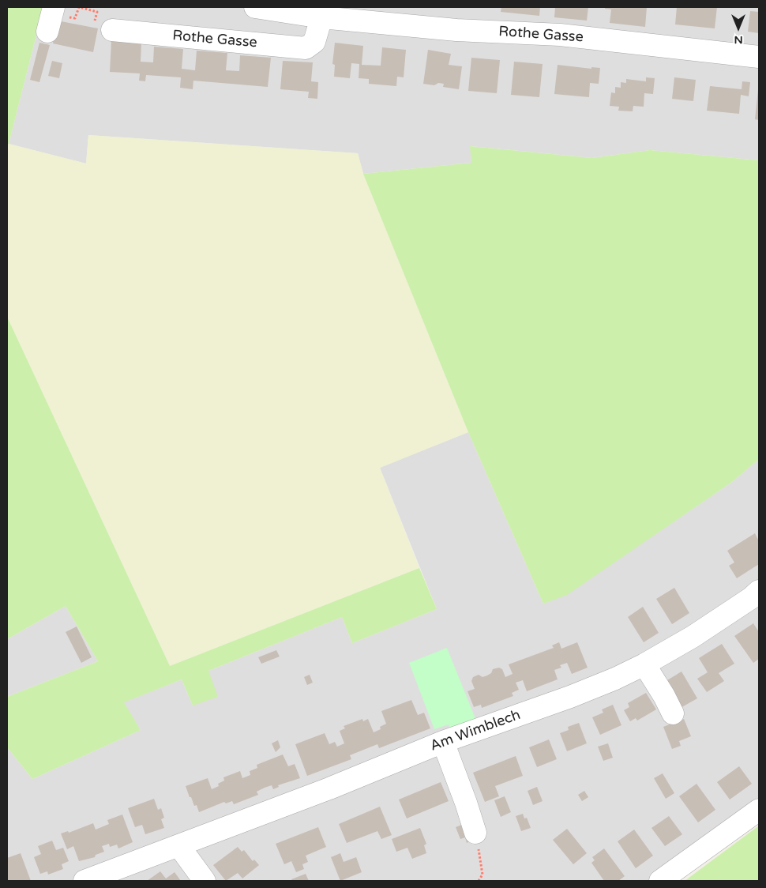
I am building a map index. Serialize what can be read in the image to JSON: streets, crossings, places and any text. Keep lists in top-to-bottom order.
{
  "streets": {
    "street": ["Rothe Gasse", "Am Wimblech"]
  },
  "north": "bottom"
}
